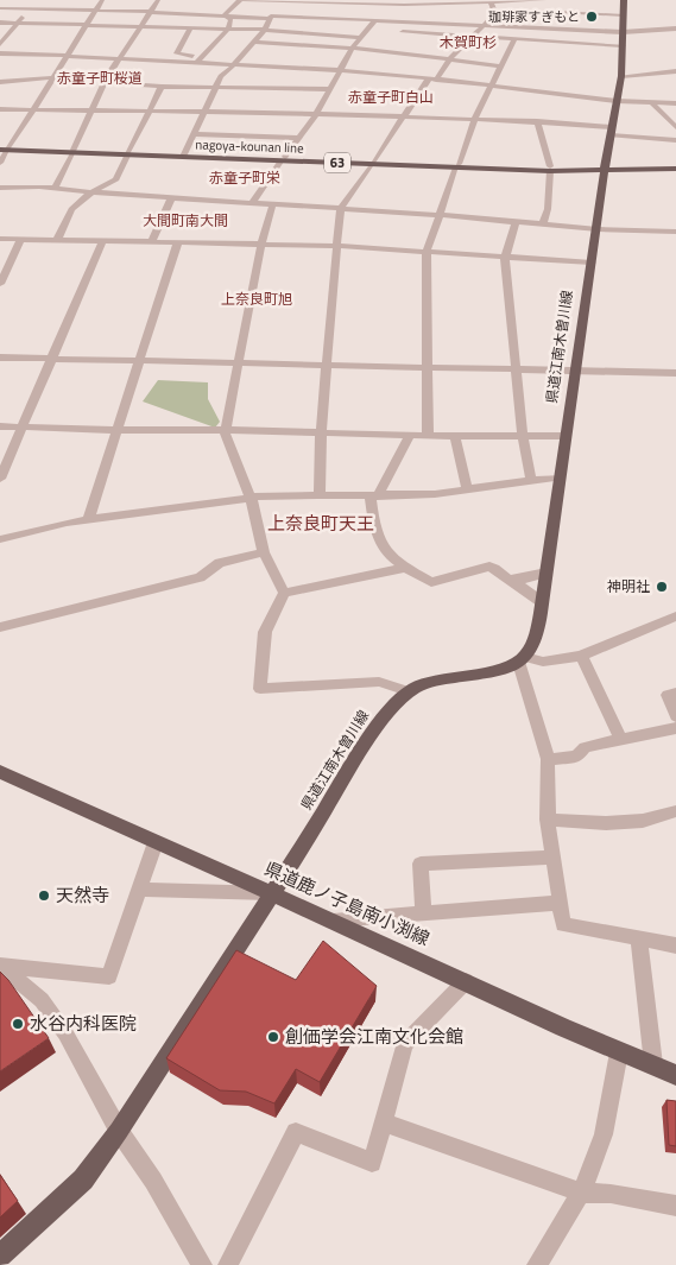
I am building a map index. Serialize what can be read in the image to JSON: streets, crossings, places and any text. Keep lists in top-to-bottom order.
{
  "streets": {
    "main road": [
      "nagoya-kounan line",
      "63",
      "県道江南木曽川線",
      "県道鹿ノ子島南小渕線"
    ]
  },
  "crossings": [
    ["nagoya-kounan line", "県道江南木曽川線"],
    ["県道江南木曽川線", "県道鹿ノ子島南小渕線"]
  ],
  "districts": [
    "木賀町杉",
    "赤童子町桜道",
    "赤童子町白山",
    "赤童子町栄",
    "大間町南大間",
    "上奈良町旭",
    "上奈良町天王"
  ],
  "places": [
    "珈琲家すぎもと",
    "神明社",
    "天然寺",
    "水谷内科医院",
    "創価学会江南文化会館"
  ]
}
